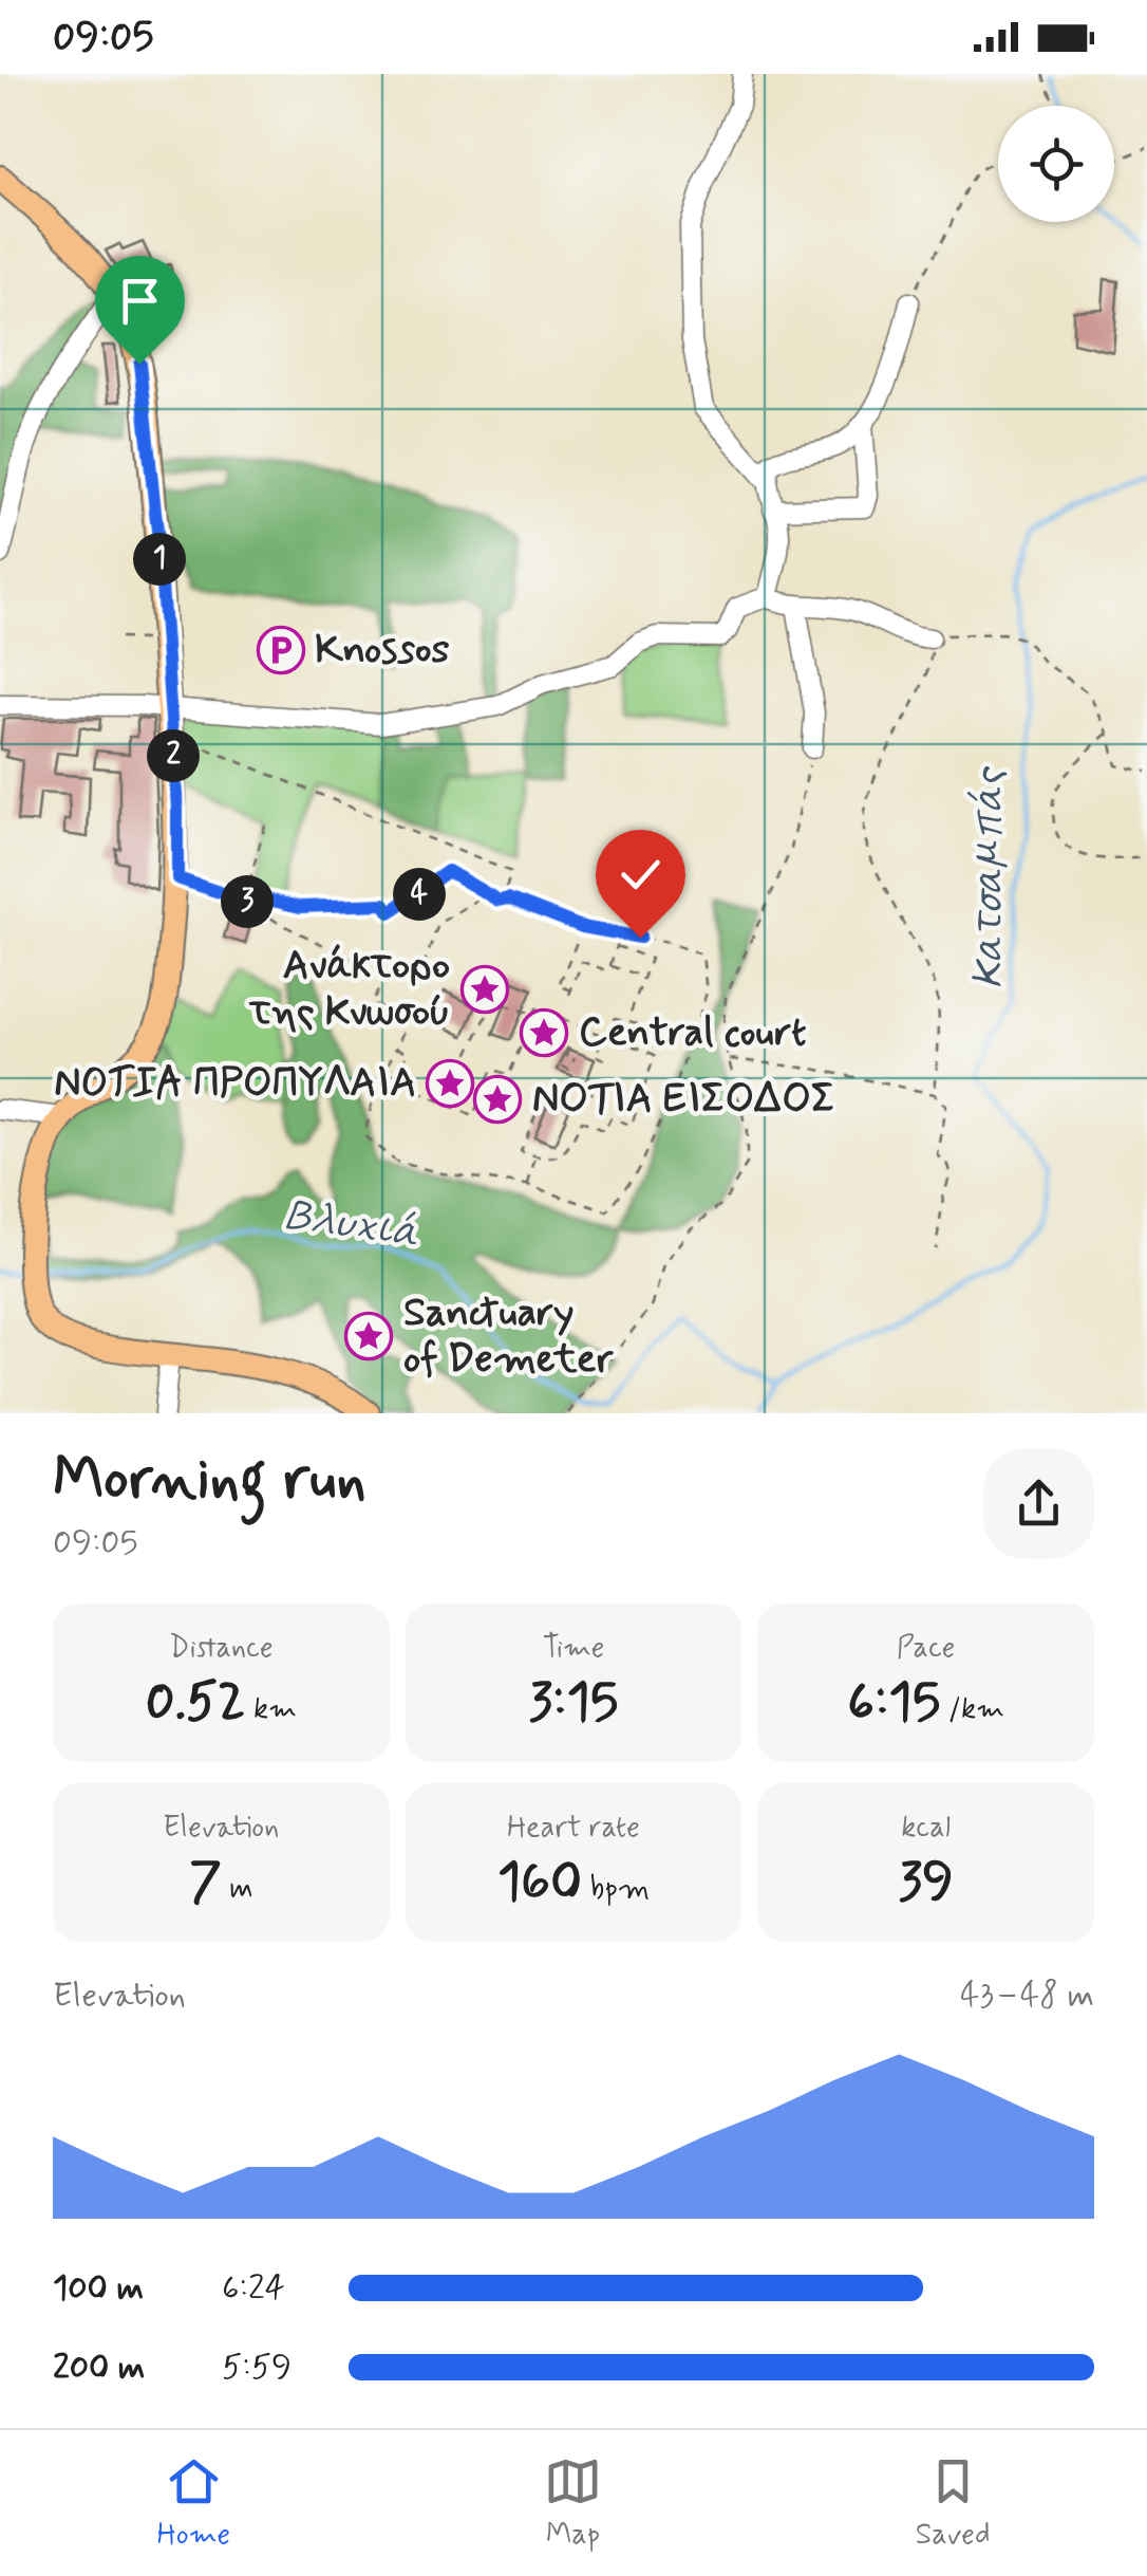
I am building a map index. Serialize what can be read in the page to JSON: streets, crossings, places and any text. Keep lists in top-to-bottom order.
{
  "water": ["Κατσαμπάς", "Βλυχιά"],
  "places": {
    "parking": ["Knossos"],
    "place": [
      "Ανάκτορο της Κνωσού",
      "Central court",
      "NOTIA ΠΡΟΠΥΛΑΙΑ",
      "ΝΟΤΙΑ ΕΙΣΟΔΟΣ",
      "Sanctuary of Demeter"
    ]
  },
  "page": {
    "status": "09:05",
    "pins": [
      "1",
      "2",
      "4",
      "3"
    ],
    "heading": ["Morning run", "09:05"],
    "stats": [
      ["Distance", "0.52 km"],
      ["Time", "3:15"],
      ["Pace", "6:15 /km"],
      ["Elevation", "7 m"],
      ["Heart rate", "160 bpm"],
      ["kcal", "39"]
    ],
    "chart": ["Elevation", "43–48 m"],
    "list": [
      {
        "name": "100 m",
        "note": "6:24"
      },
      {
        "name": "200 m",
        "note": "5:59"
      }
    ],
    "tabs": ["Home", "Map", "Saved"]
  }
}
